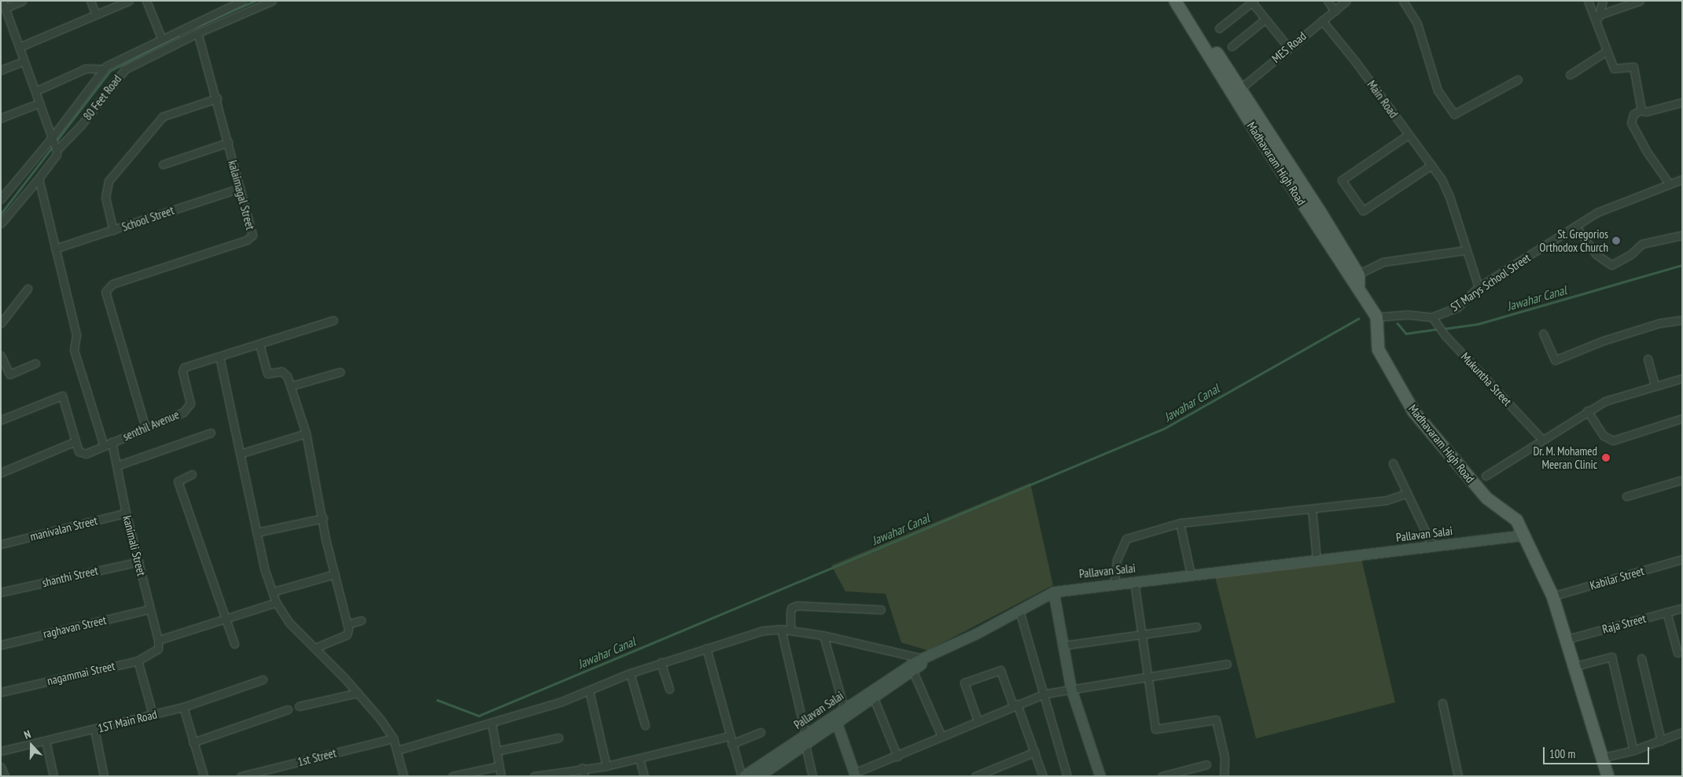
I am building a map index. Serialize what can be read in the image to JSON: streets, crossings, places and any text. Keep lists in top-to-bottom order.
{
  "streets": {
    "main road": ["Madhavaram High Road"],
    "street": [
      "MES Road",
      "80 Feet Road",
      "Main Road",
      "kalaimagal Street",
      "School Street",
      "ST Marys School Street",
      "Mukuntha Street",
      "senthil Avenue",
      "manivalan Street",
      "Pallavan Salai",
      "kanimali Street",
      "shanthi Street",
      "Kabilar Street",
      "Raja Street",
      "raghavan Street",
      "nagammai Street",
      "1ST Main Road",
      "1st Street"
    ]
  },
  "crossings": [
    ["MES Road", "Main Road"],
    ["80 Feet Road", "kalaimagal Street"],
    ["Main Road", "ST Marys School Street"],
    ["Madhavaram High Road", "ST Marys School Street"],
    ["Madhavaram High Road", "Pallavan Salai"],
    ["Madhavaram High Road", "Kabilar Street"],
    ["Madhavaram High Road", "Raja Street"],
    ["kalaimagal Street", "School Street"],
    ["kalaimagal Street", "senthil Avenue"],
    ["ST Marys School Street", "Mukuntha Street"],
    ["senthil Avenue", "kanimali Street"],
    ["manivalan Street", "kanimali Street"],
    ["kanimali Street", "shanthi Street"],
    ["kanimali Street", "raghavan Street"],
    ["kanimali Street", "nagammai Street"]
  ],
  "water": ["Jawahar Canal"],
  "places": ["St. Gregorios Orthodox Church", "Dr. M. Mohamed Meeran Clinic"],
  "scale_bar": "100 m",
  "north": "top"
}
